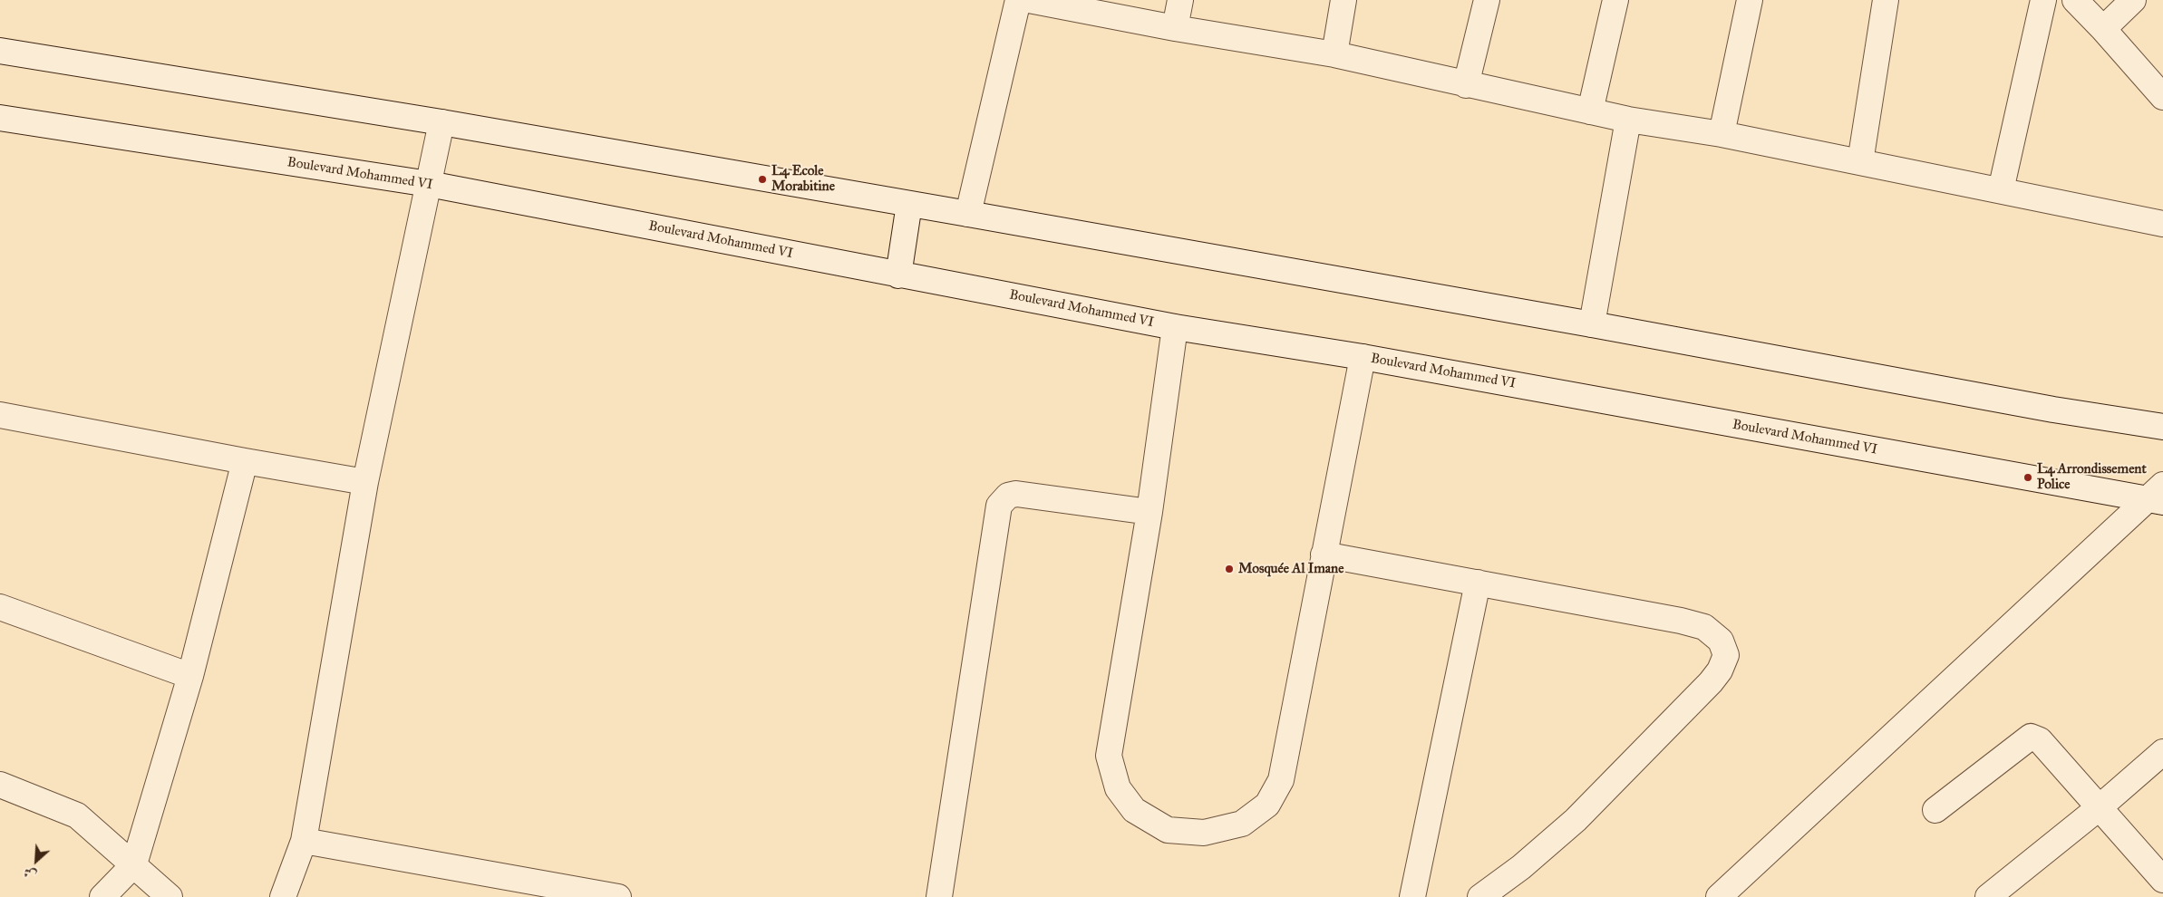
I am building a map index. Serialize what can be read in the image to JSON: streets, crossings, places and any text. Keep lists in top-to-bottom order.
{
  "streets": {
    "street": ["Boulevard Mohammed VI"]
  },
  "places": ["L4 Ecole Morabitine", "L4 Arrondissement Police", "Mosquée Al Imane"],
  "north": "bottom left"
}
